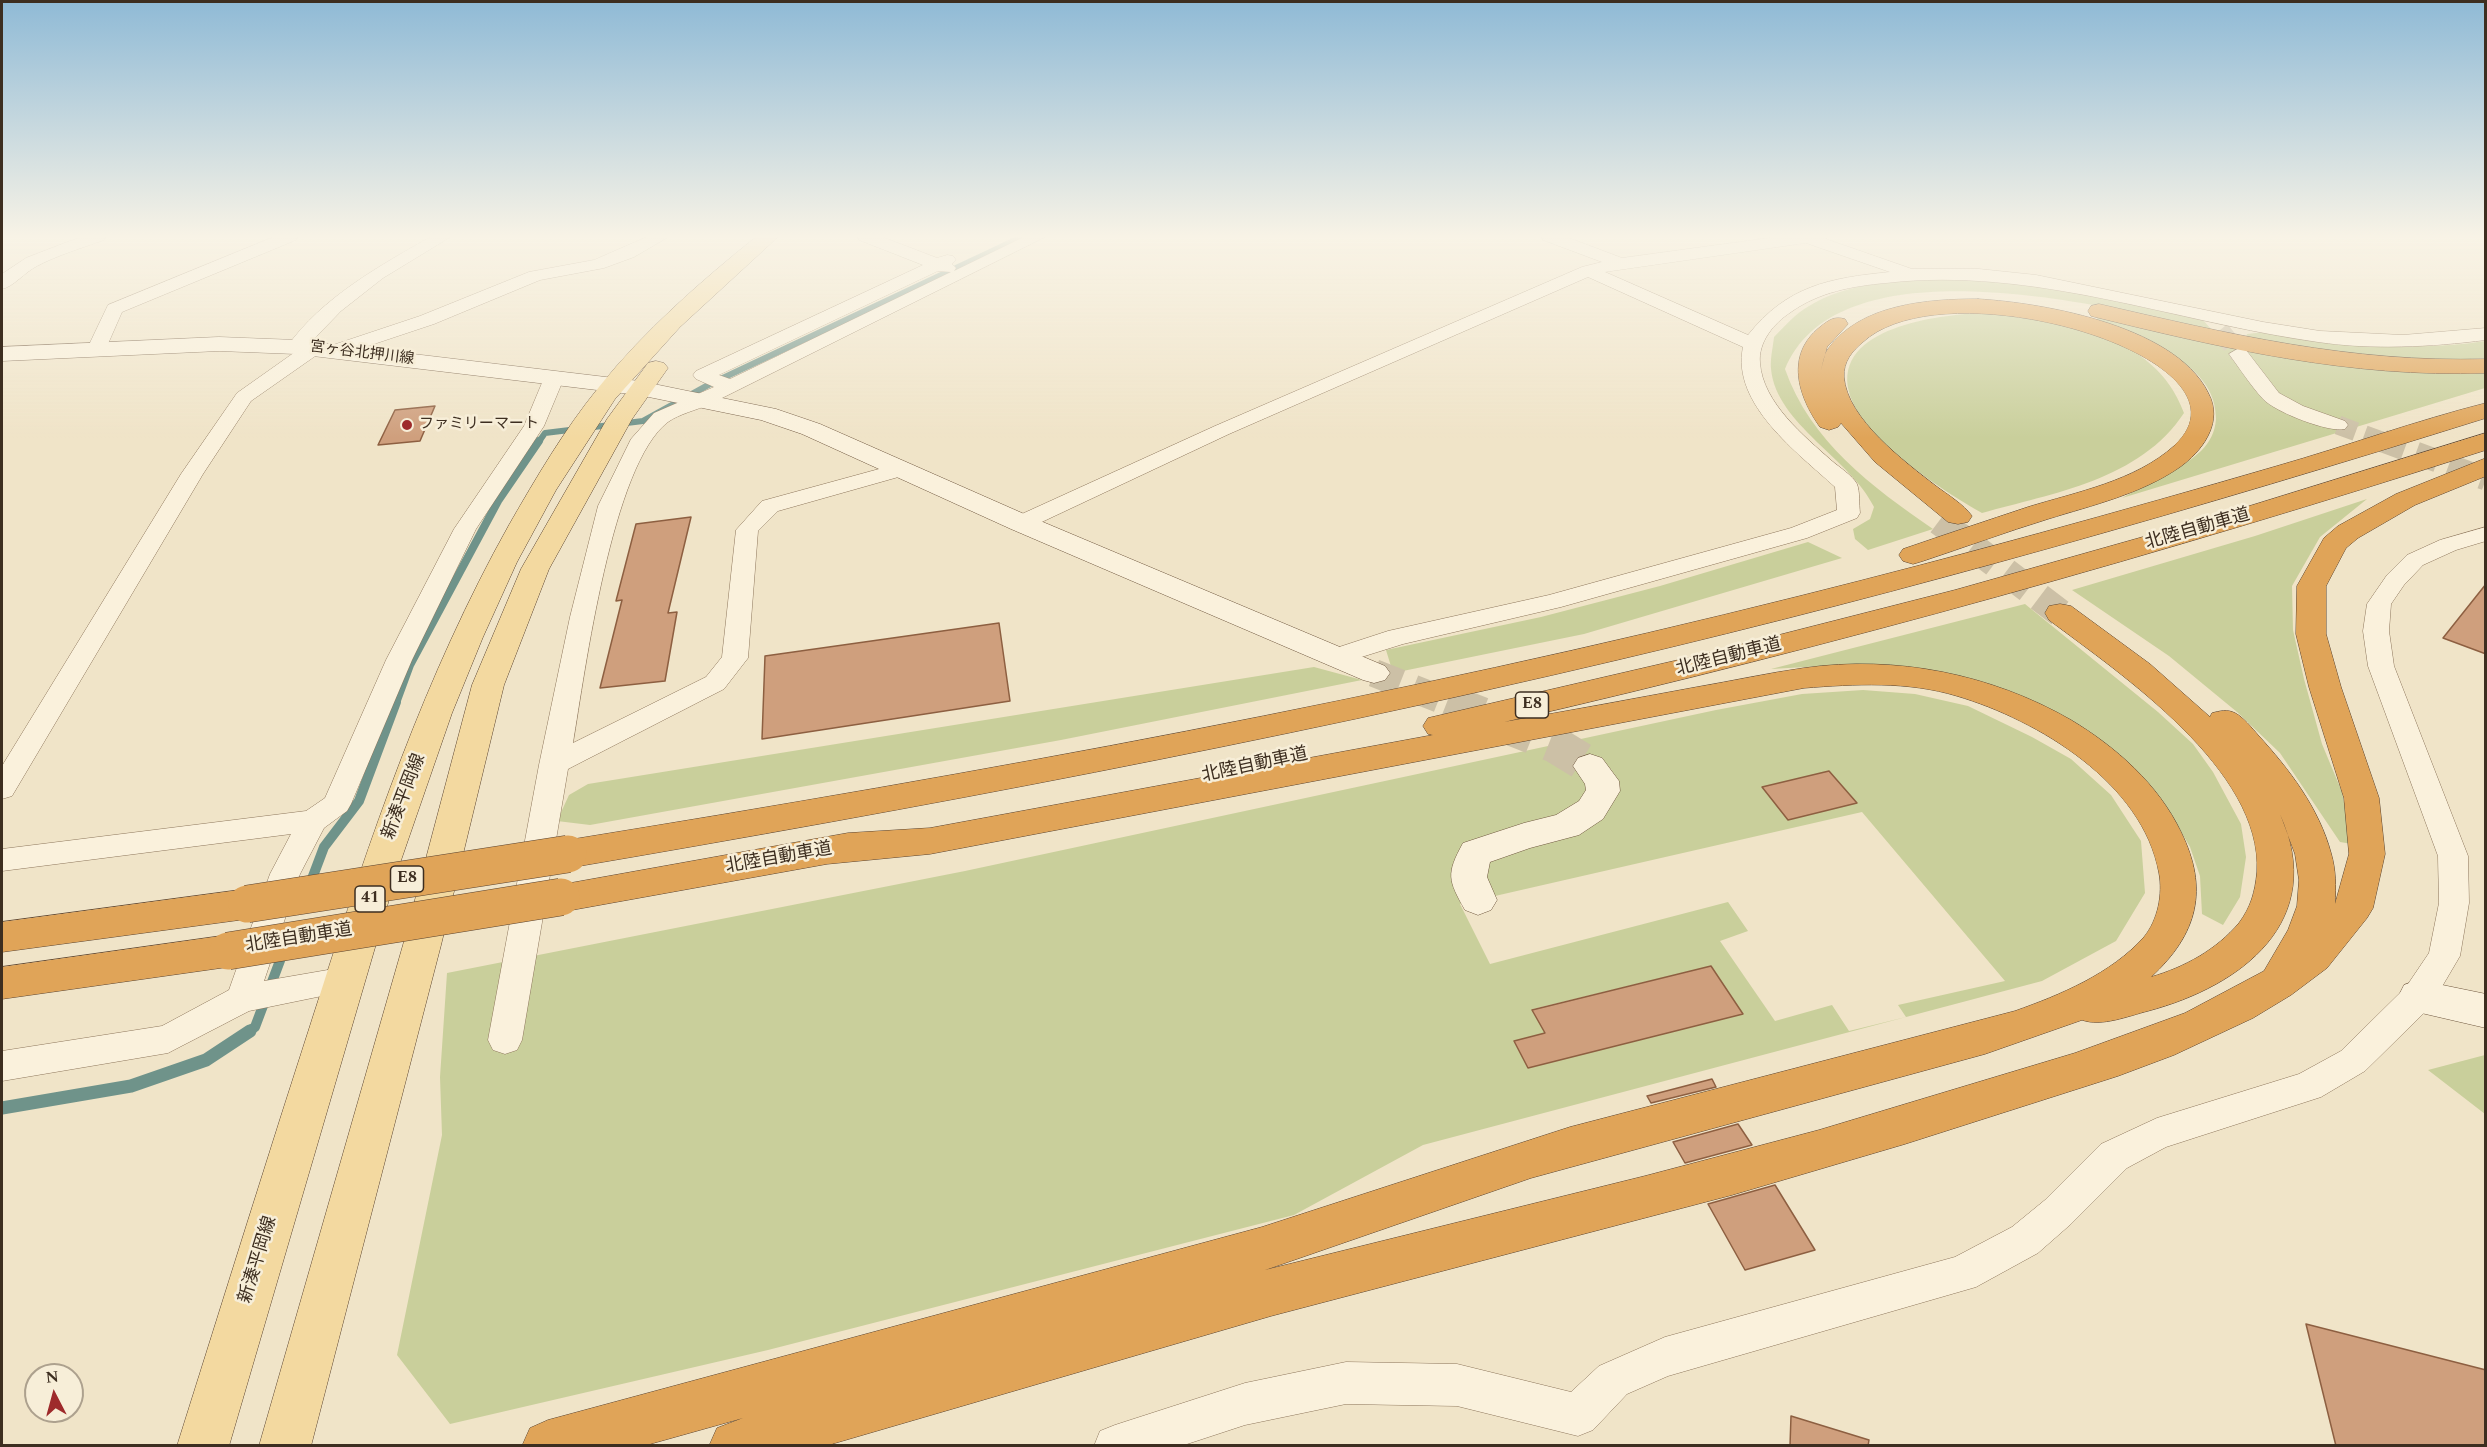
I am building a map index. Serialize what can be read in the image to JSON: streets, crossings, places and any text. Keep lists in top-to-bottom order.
{
  "streets": {
    "highway": ["北陸自動車道", "E8"],
    "main road": ["新湊平岡線", "41"],
    "street": ["宮ヶ谷北押川線"]
  },
  "crossings": [
    ["宮ヶ谷北押川線", "新湊平岡線"]
  ],
  "places": ["ファミリーマート"],
  "north": "top"
}
